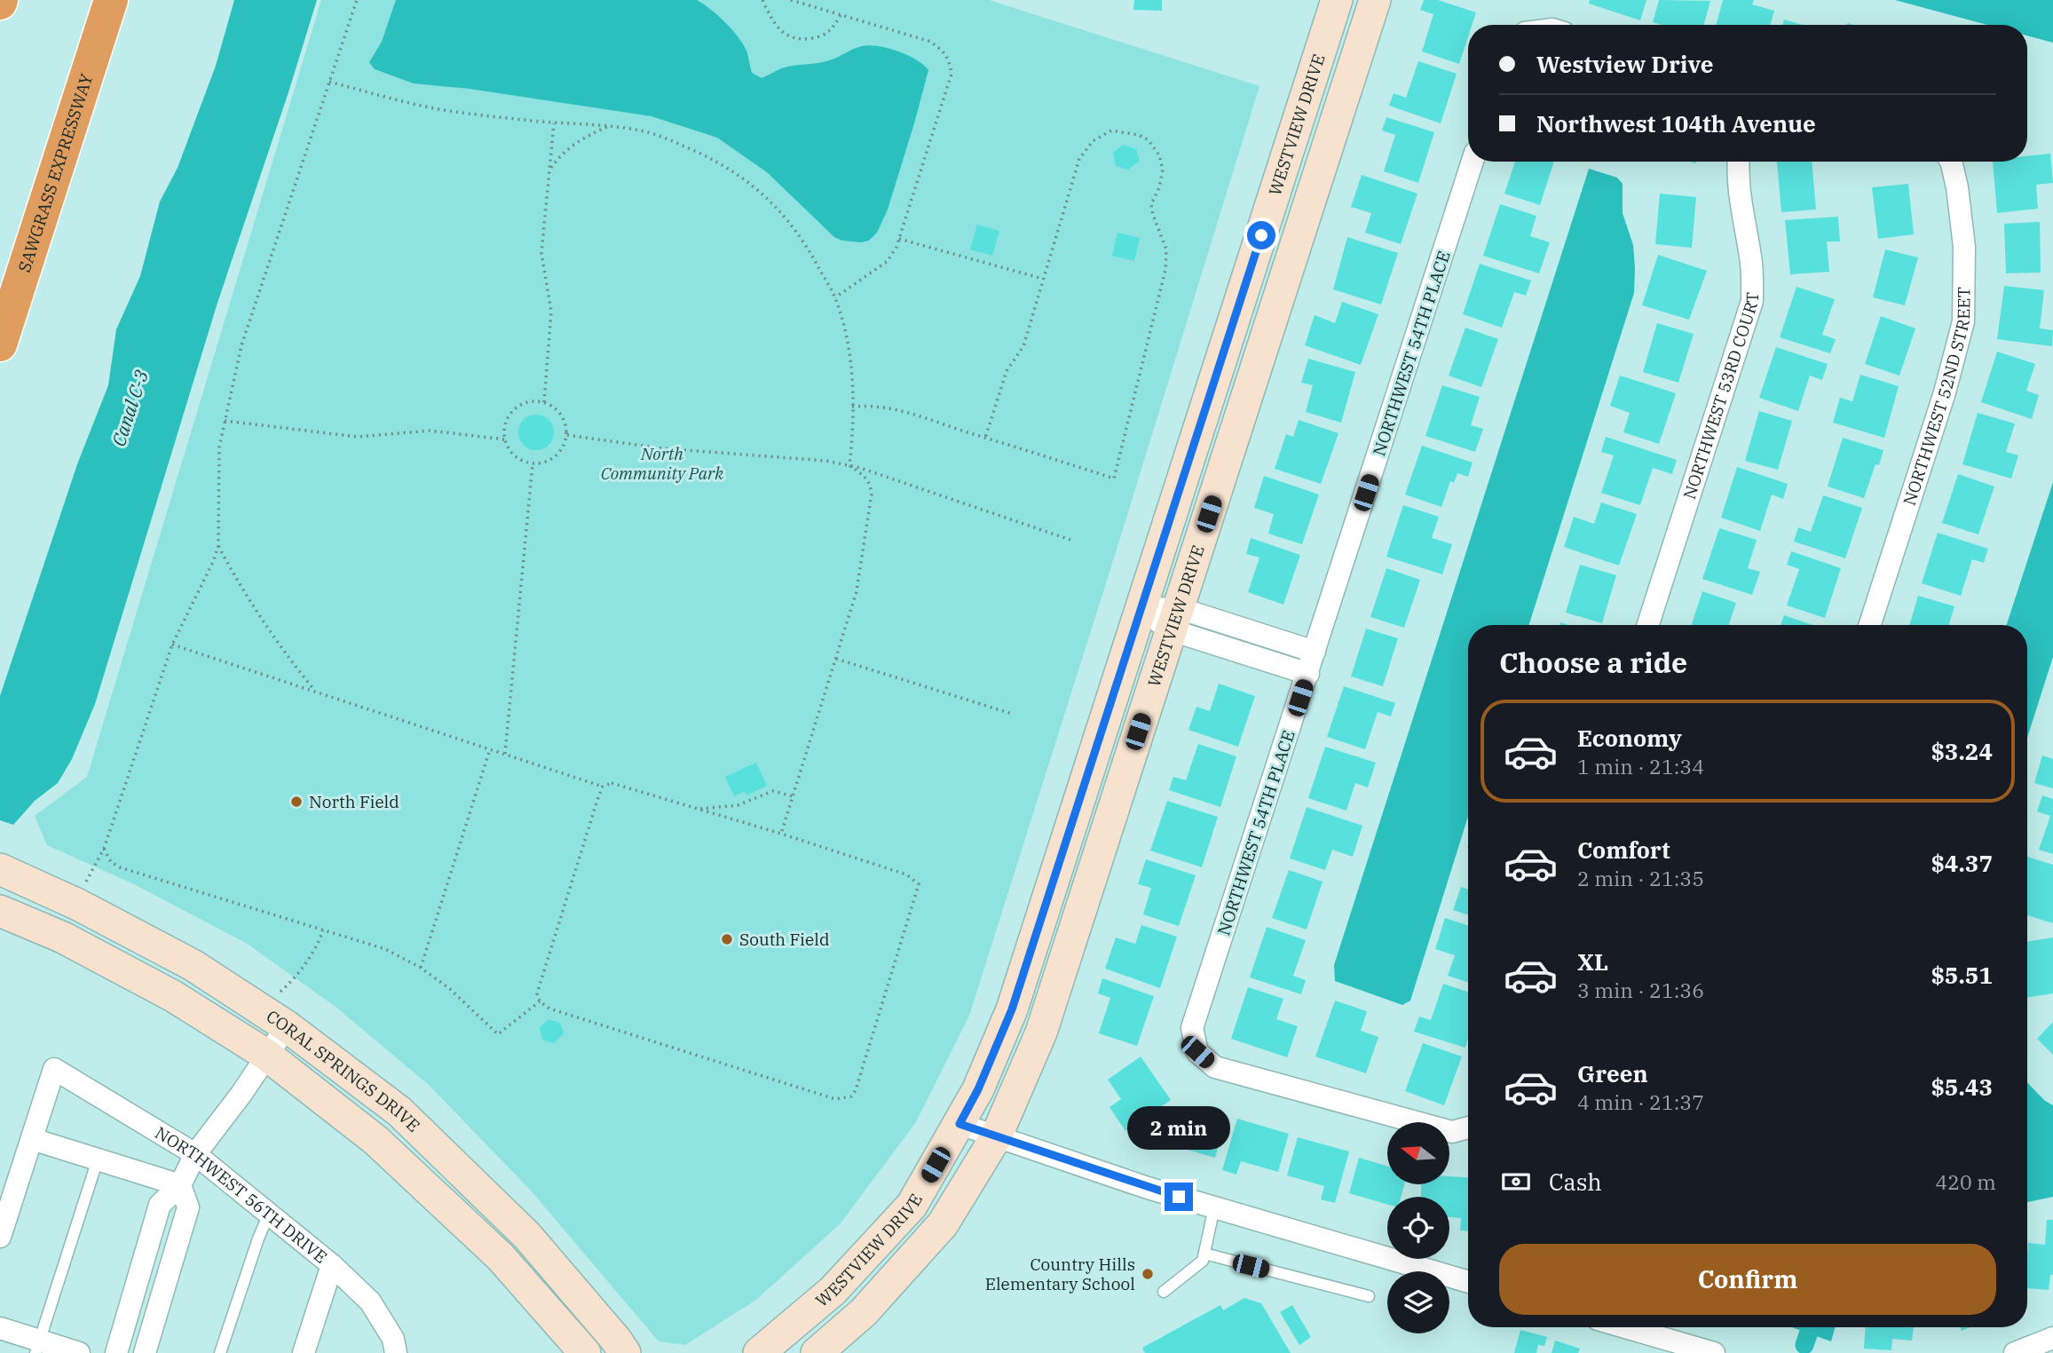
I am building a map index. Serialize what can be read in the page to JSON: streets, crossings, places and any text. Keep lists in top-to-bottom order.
{
  "streets": {
    "highway": ["SAWGRASS EXPRESSWAY"],
    "street": [
      "WESTVIEW DRIVE",
      "NORTHWEST 54TH PLACE",
      "NORTHWEST 52ND STREET",
      "NORTHWEST 53RD COURT",
      "CORAL SPRINGS DRIVE",
      "NORTHWEST 56TH DRIVE"
    ]
  },
  "water": ["Canal C-3"],
  "parks": ["North Community Park"],
  "places": ["North Field", "South Field", "Country Hills Elementary School"],
  "north": "left",
  "page": {
    "banner": ["Westview Drive", "Northwest 104th Avenue"],
    "heading": "Choose a ride",
    "list": [
      {
        "name": "Economy",
        "note": "1 min · 21:34",
        "value": "$3.24"
      },
      {
        "name": "Comfort",
        "note": "2 min · 21:35",
        "value": "$4.37"
      },
      {
        "name": "XL",
        "note": "3 min · 21:36",
        "value": "$5.51"
      },
      {
        "name": "Green",
        "note": "4 min · 21:37",
        "value": "$5.43"
      }
    ],
    "bubble": "2 min",
    "pay": ["Cash", "420 m"],
    "buttons": "Confirm"
  }
}
